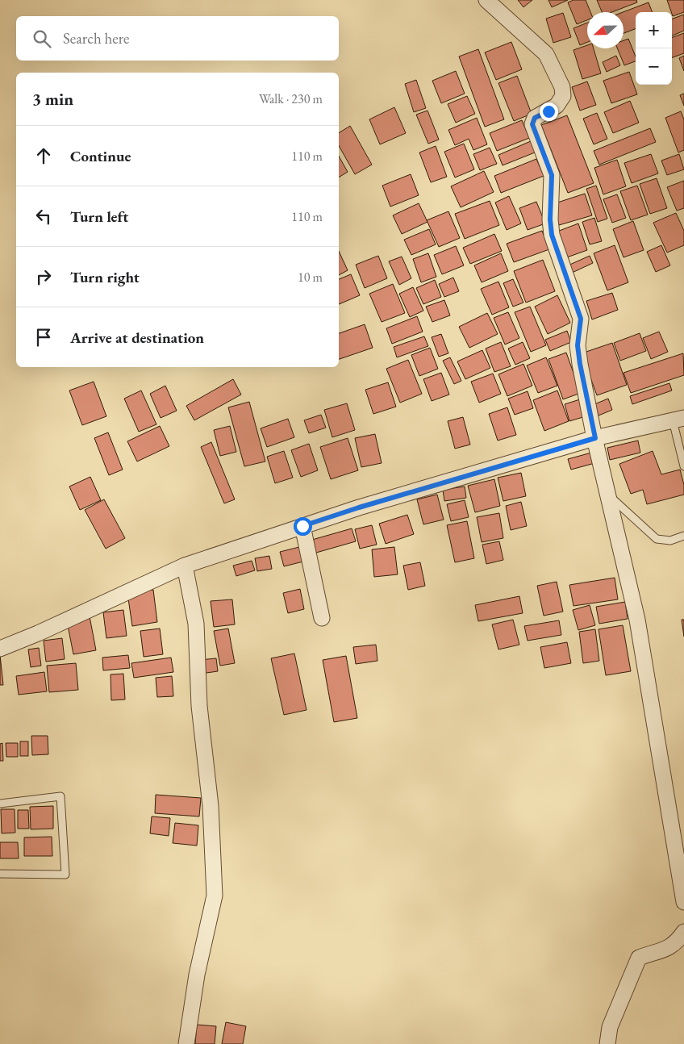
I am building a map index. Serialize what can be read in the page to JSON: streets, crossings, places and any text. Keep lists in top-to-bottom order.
{
  "north": "left",
  "page": {
    "map_buttons": ["+", "−"],
    "search": "Search here",
    "heading": ["3 min", "Walk · 230 m"],
    "list": [
      ["Continue", "110 m"],
      ["Turn left", "110 m"],
      ["Turn right", "10 m"],
      "Arrive at destination"
    ]
  }
}
